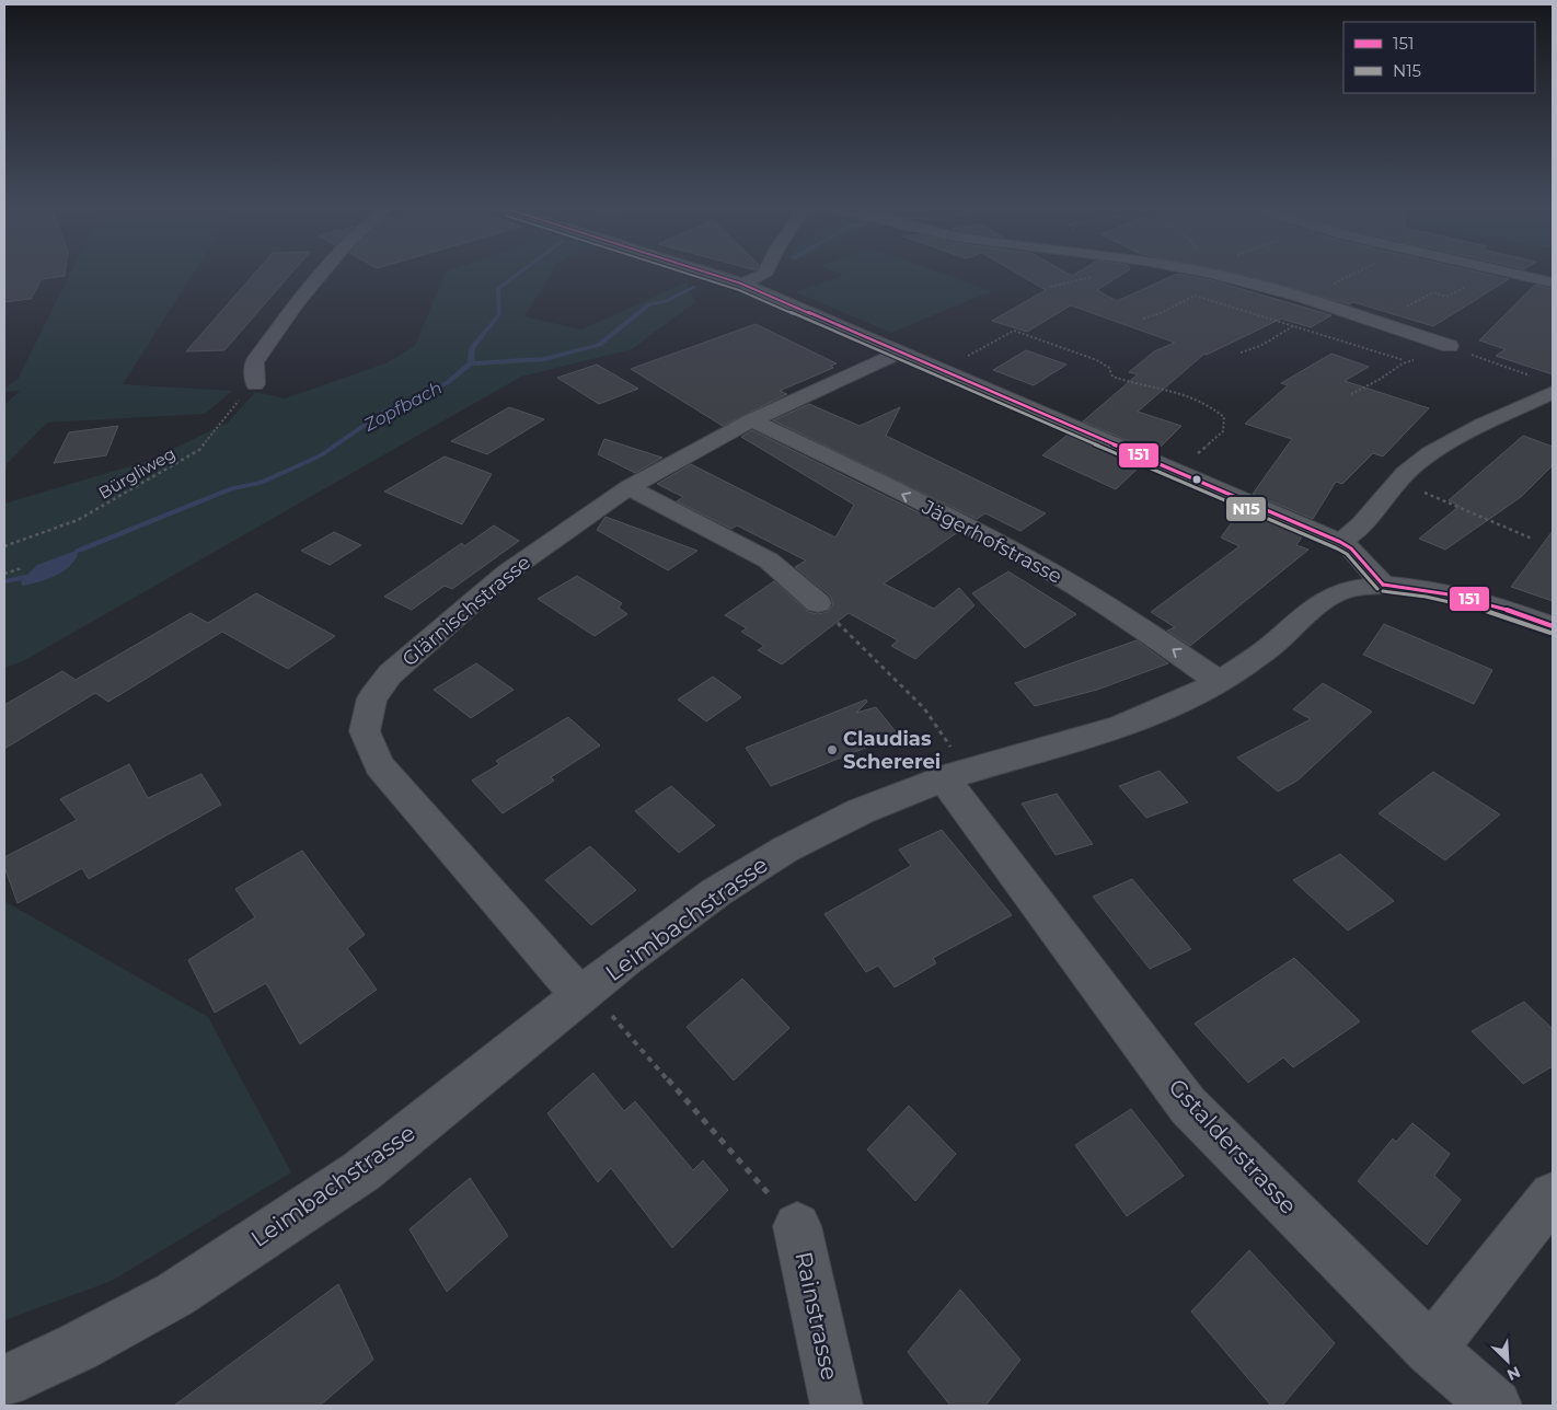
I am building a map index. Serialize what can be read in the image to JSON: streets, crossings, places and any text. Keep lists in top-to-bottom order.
{
  "streets": {
    "street": [
      "Jägerhofstrasse",
      "Glärnischstrasse",
      "Leimbachstrasse",
      "Gstalderstrasse",
      "Rainstrasse"
    ],
    "path": ["Bürgliweg"]
  },
  "crossings": [
    ["Jägerhofstrasse", "Glärnischstrasse"],
    ["Jägerhofstrasse", "Leimbachstrasse"],
    ["Glärnischstrasse", "Leimbachstrasse"],
    ["Leimbachstrasse", "Gstalderstrasse"]
  ],
  "water": ["Zopfbach"],
  "places": ["Claudias Schererei"],
  "lines": ["transit line 151", "transit line N15"],
  "legend": ["151", "N15"],
  "north": "bottom right"
}
